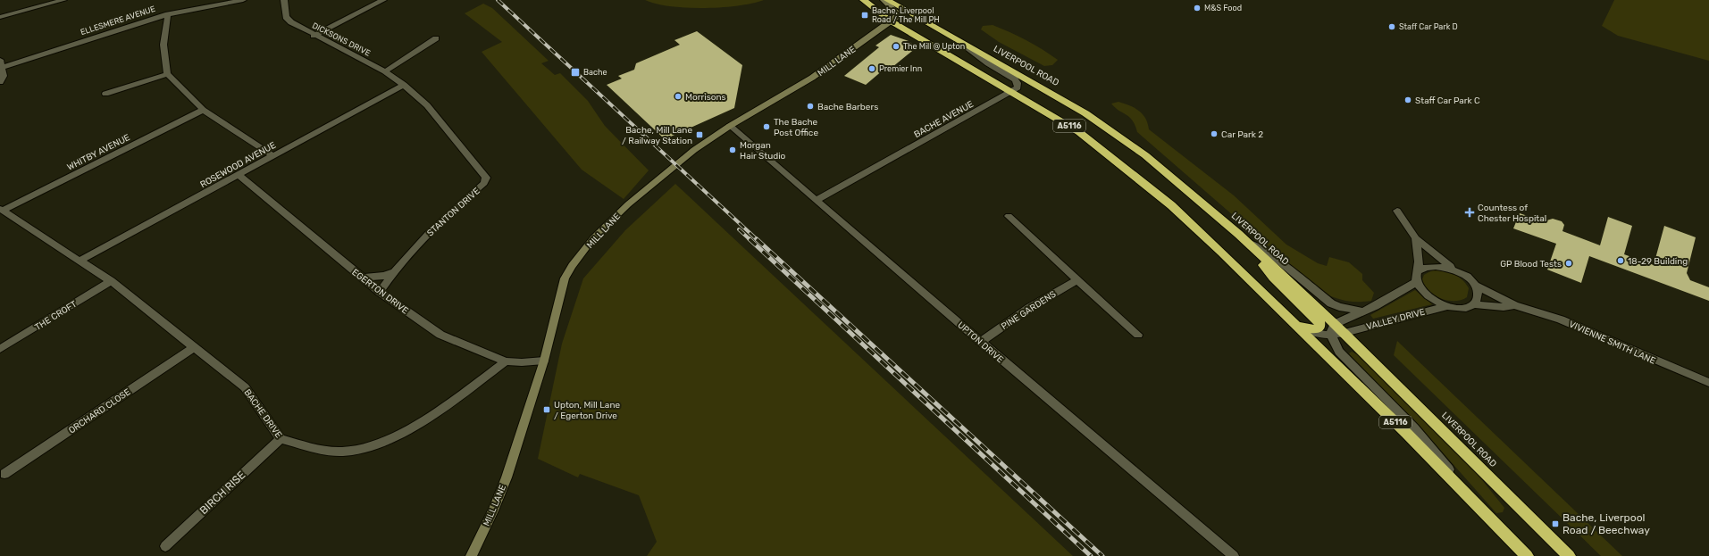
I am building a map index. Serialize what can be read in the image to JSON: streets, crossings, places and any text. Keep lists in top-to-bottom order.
{
  "streets": {
    "highway": ["LIVERPOOL ROAD", "A5116"],
    "street": [
      "ELLESMERE AVENUE",
      "DICKSONS DRIVE",
      "MILL LANE",
      "BACHE AVENUE",
      "WHITBY AVENUE",
      "ROSEWOOD AVENUE",
      "STANTON DRIVE",
      "EGERTON DRIVE",
      "PINE GARDENS",
      "THE CROFT",
      "VALLEY DRIVE",
      "UPTON DRIVE",
      "VIVIENNE SMITH LANE",
      "ORCHARD CLOSE",
      "BACHE DRIVE",
      "BIRCH RISE"
    ]
  },
  "crossings": [
    ["DICKSONS DRIVE", "ROSEWOOD AVENUE"],
    ["DICKSONS DRIVE", "STANTON DRIVE"],
    ["MILL LANE", "A5116"],
    ["MILL LANE", "EGERTON DRIVE"],
    ["MILL LANE", "UPTON DRIVE"],
    ["LIVERPOOL ROAD", "VALLEY DRIVE"],
    ["BACHE AVENUE", "A5116"],
    ["BACHE AVENUE", "UPTON DRIVE"],
    ["WHITBY AVENUE", "BACHE DRIVE"],
    ["ROSEWOOD AVENUE", "STANTON DRIVE"],
    ["ROSEWOOD AVENUE", "EGERTON DRIVE"],
    ["ROSEWOOD AVENUE", "BACHE DRIVE"],
    ["STANTON DRIVE", "EGERTON DRIVE"],
    ["EGERTON DRIVE", "BACHE DRIVE"],
    ["PINE GARDENS", "UPTON DRIVE"],
    ["THE CROFT", "BACHE DRIVE"],
    ["VALLEY DRIVE", "VIVIENNE SMITH LANE"],
    ["ORCHARD CLOSE", "BACHE DRIVE"],
    ["BACHE DRIVE", "BIRCH RISE"]
  ],
  "places": {
    "other": [
      "M&S Food",
      "Staff Car Park D",
      "The Mill @ Upton",
      "Premier Inn",
      "Morrisons",
      "Staff Car Park C",
      "Bache Barbers",
      "The Bache Post Office",
      "Car Park 2",
      "Morgan Hair Studio",
      "18-29 Building",
      "GP Blood Tests"
    ],
    "transit": [
      "Bache, Liverpool Road / The Mill PH",
      "Bache",
      "Bache, Mill Lane / Railway Station",
      "Upton, Mill Lane / Egerton Drive",
      "Bache, Liverpool Road / Beechway"
    ],
    "health": ["Countess of Chester Hospital"]
  }
}
